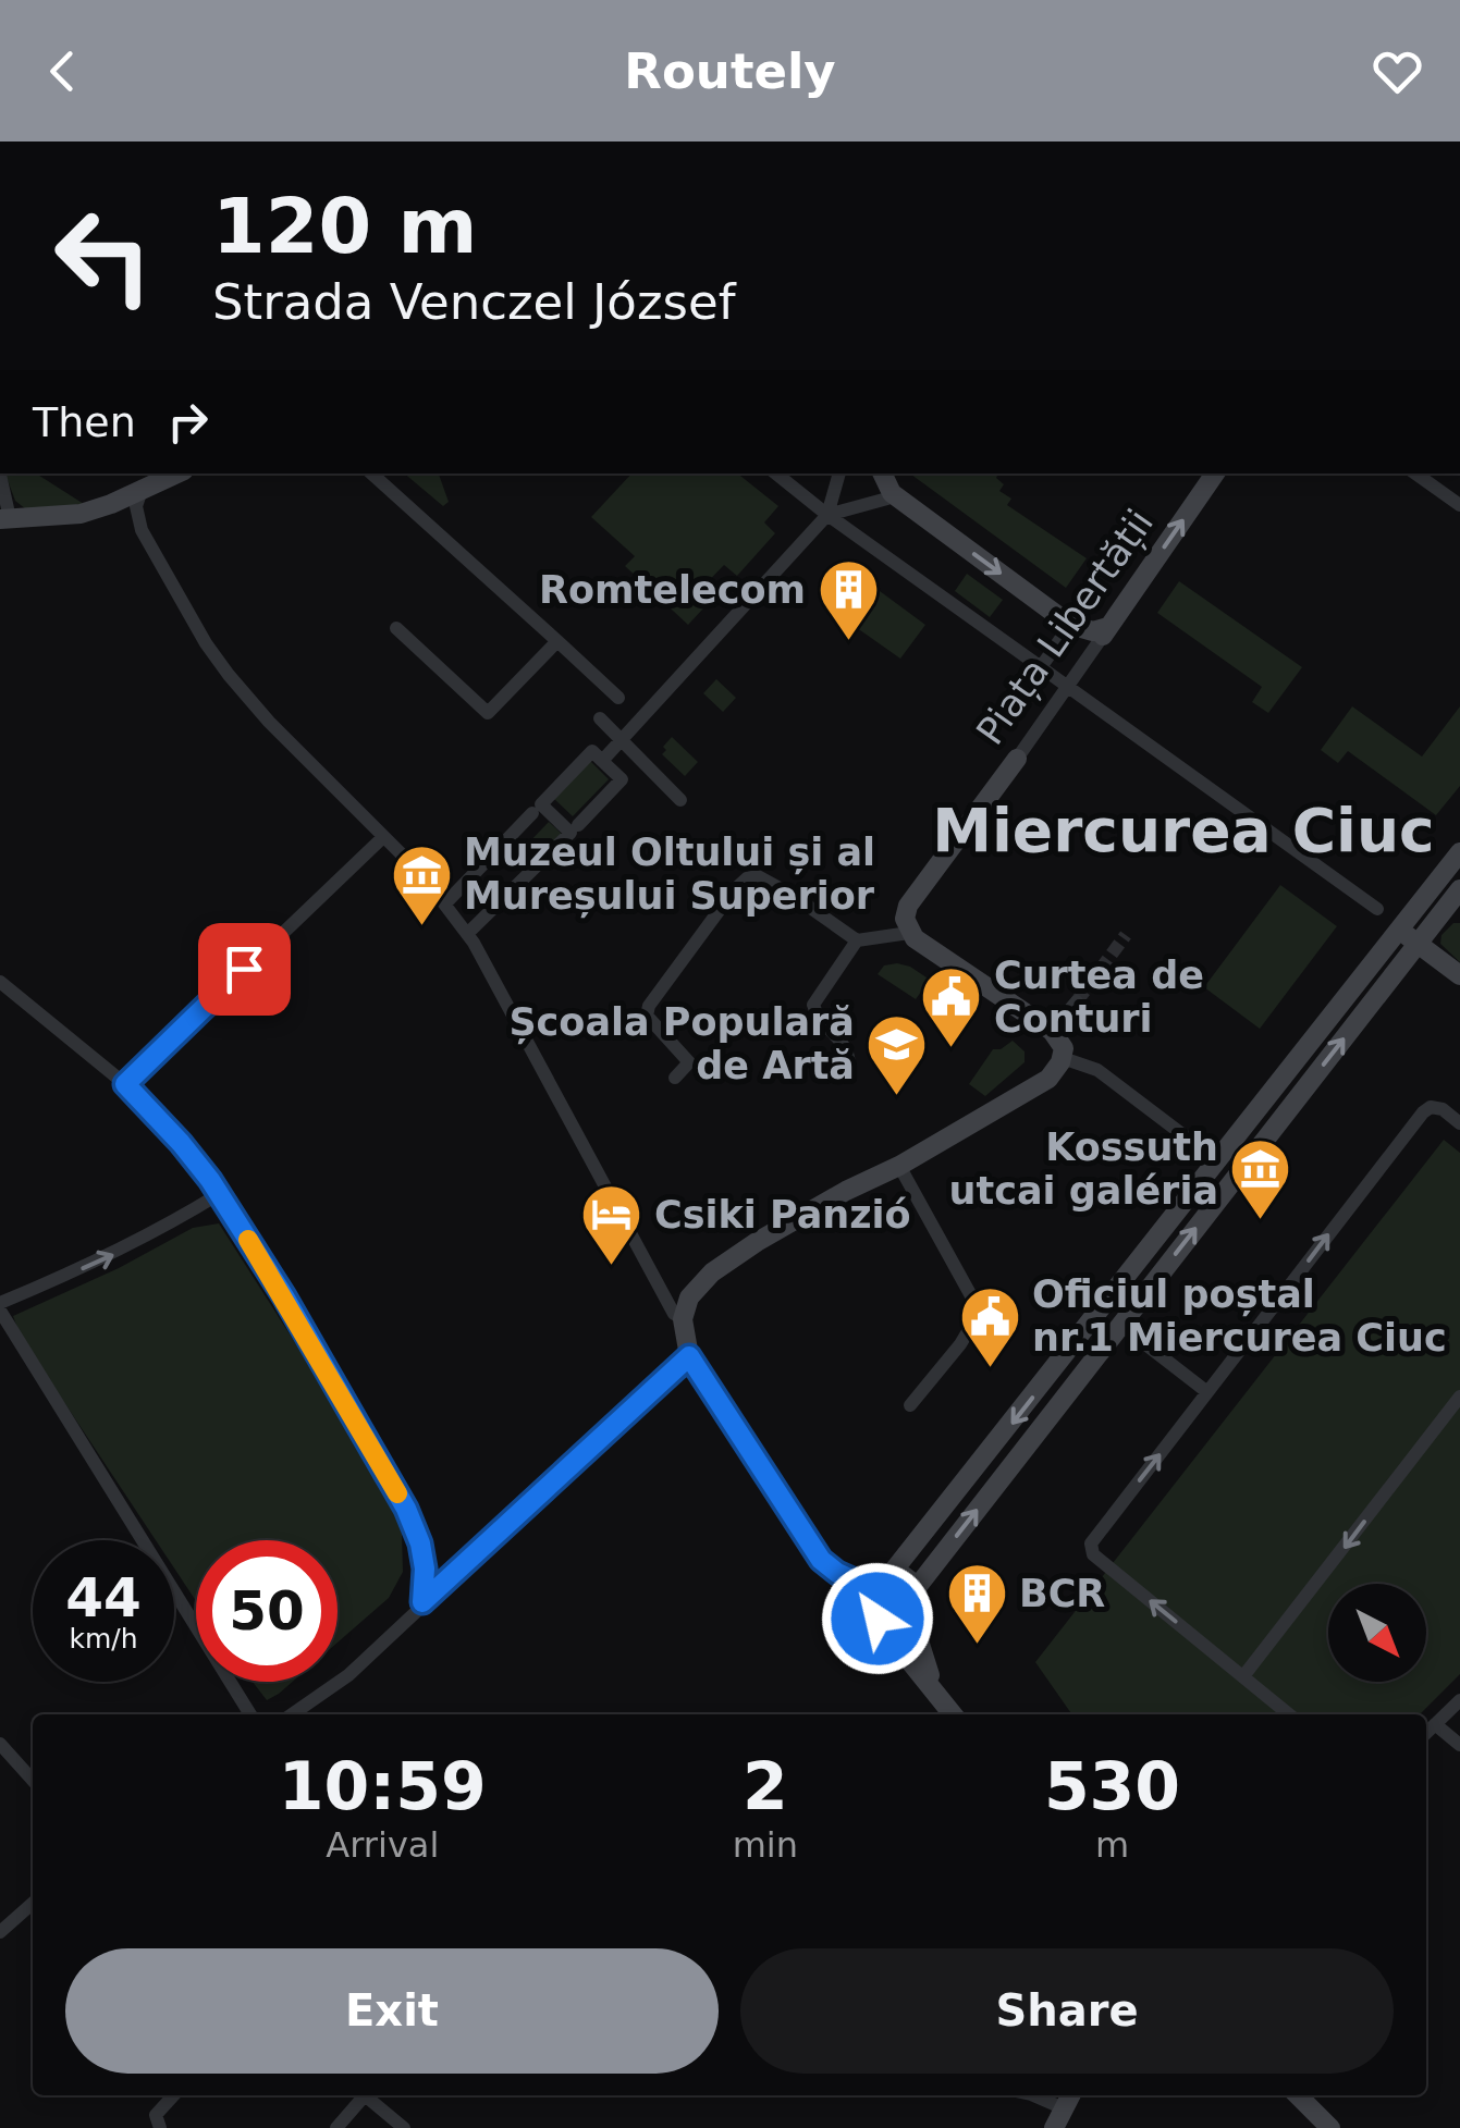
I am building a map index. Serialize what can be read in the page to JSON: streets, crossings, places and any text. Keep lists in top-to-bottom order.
{
  "streets": {
    "main road": ["Piața Libertății"]
  },
  "districts": ["Miercurea Ciuc"],
  "places": {
    "building": ["Romtelecom", "BCR"],
    "museum": ["Muzeul Oltului și al Mureșului Superior", "Kossuth utcai galéria"],
    "public building": ["Curtea de Conturi", "Oficiul poștal nr.1 Miercurea Ciuc"],
    "school or university": ["Școala Populară de Artă"],
    "hotel": ["Csiki Panzió"]
  },
  "north": "bottom right",
  "page": {
    "header": "Routely",
    "turn": ["120 m", "Strada Venczel József"],
    "then": "Then",
    "speed": "44 km/h",
    "limit": "50",
    "eta": [
      "10:59",
      "Arrival",
      "2",
      "min",
      "530",
      "m"
    ],
    "buttons": ["Exit", "Share"]
  }
}
